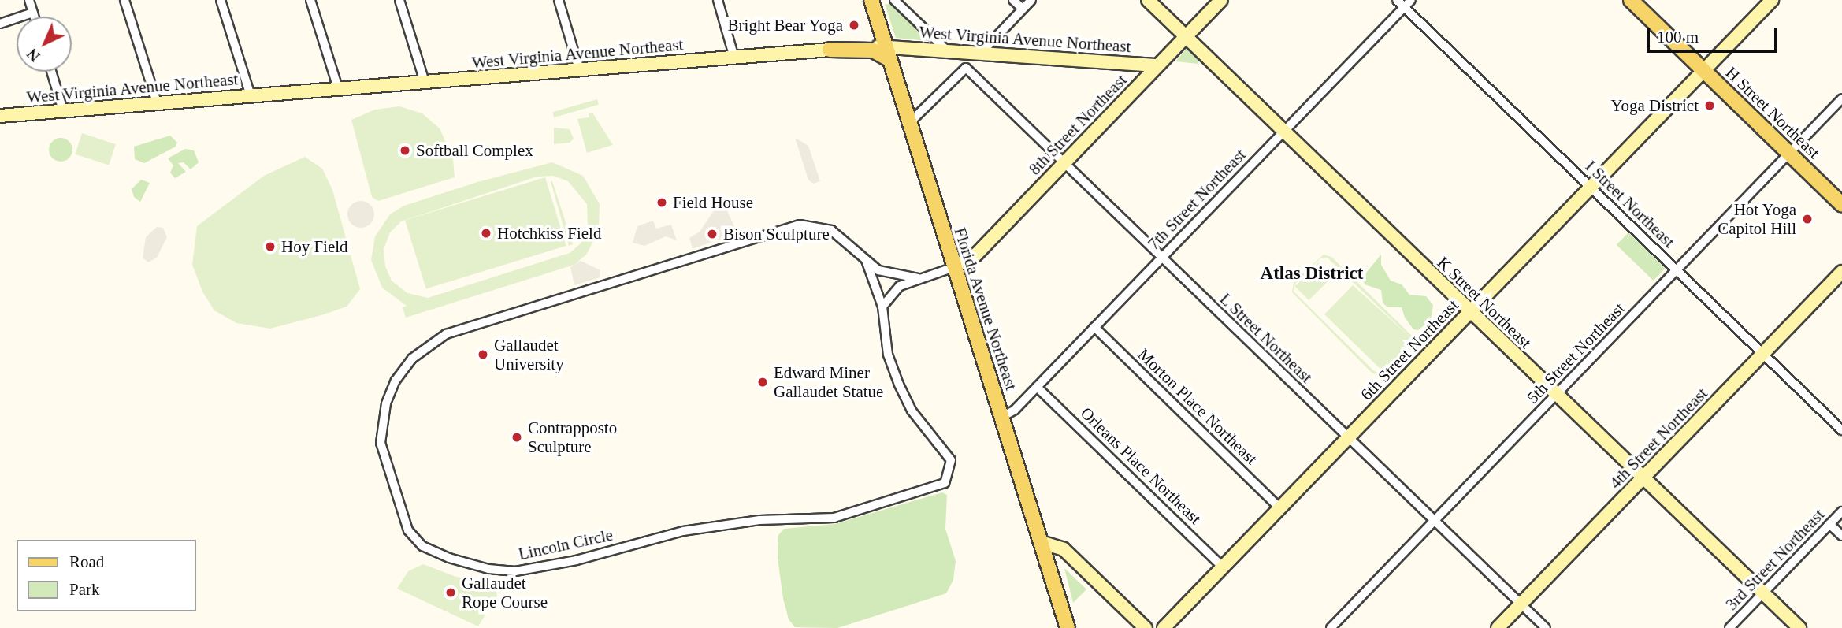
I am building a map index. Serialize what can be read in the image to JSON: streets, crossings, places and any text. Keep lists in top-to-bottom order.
{
  "streets": {
    "main road": ["H Street Northeast", "Florida Avenue Northeast"],
    "street": [
      "West Virginia Avenue Northeast",
      "8th Street Northeast",
      "7th Street Northeast",
      "I Street Northeast",
      "K Street Northeast",
      "L Street Northeast",
      "6th Street Northeast",
      "5th Street Northeast",
      "Morton Place Northeast",
      "4th Street Northeast",
      "Orleans Place Northeast",
      "Lincoln Circle",
      "3rd Street Northeast"
    ]
  },
  "crossings": [
    ["West Virginia Avenue Northeast", "8th Street Northeast"],
    ["West Virginia Avenue Northeast", "Florida Avenue Northeast"],
    ["H Street Northeast", "6th Street Northeast"],
    ["H Street Northeast", "5th Street Northeast"],
    ["8th Street Northeast", "K Street Northeast"],
    ["8th Street Northeast", "Florida Avenue Northeast"],
    ["8th Street Northeast", "L Street Northeast"],
    ["8th Street Northeast", "Lincoln Circle"],
    ["7th Street Northeast", "I Street Northeast"],
    ["7th Street Northeast", "K Street Northeast"],
    ["7th Street Northeast", "Florida Avenue Northeast"],
    ["7th Street Northeast", "L Street Northeast"],
    ["7th Street Northeast", "Morton Place Northeast"],
    ["7th Street Northeast", "Orleans Place Northeast"],
    ["I Street Northeast", "6th Street Northeast"],
    ["I Street Northeast", "5th Street Northeast"],
    ["I Street Northeast", "4th Street Northeast"],
    ["K Street Northeast", "6th Street Northeast"],
    ["K Street Northeast", "5th Street Northeast"],
    ["K Street Northeast", "4th Street Northeast"],
    ["K Street Northeast", "3rd Street Northeast"],
    ["Florida Avenue Northeast", "L Street Northeast"],
    ["Florida Avenue Northeast", "Lincoln Circle"],
    ["L Street Northeast", "6th Street Northeast"],
    ["L Street Northeast", "5th Street Northeast"],
    ["L Street Northeast", "4th Street Northeast"],
    ["6th Street Northeast", "Morton Place Northeast"],
    ["6th Street Northeast", "Orleans Place Northeast"]
  ],
  "districts": ["Atlas District"],
  "places": [
    "Bright Bear Yoga",
    "Yoga District",
    "Softball Complex",
    "Field House",
    "Hot Yoga Capitol Hill",
    "Hotchkiss Field",
    "Bison Sculpture",
    "Hoy Field",
    "Gallaudet University",
    "Edward Miner Gallaudet Statue",
    "Contrapposto Sculpture",
    "Gallaudet Rope Course"
  ],
  "legend": ["Road", "Park"],
  "scale_bar": "100 m",
  "north": "bottom left"
}
